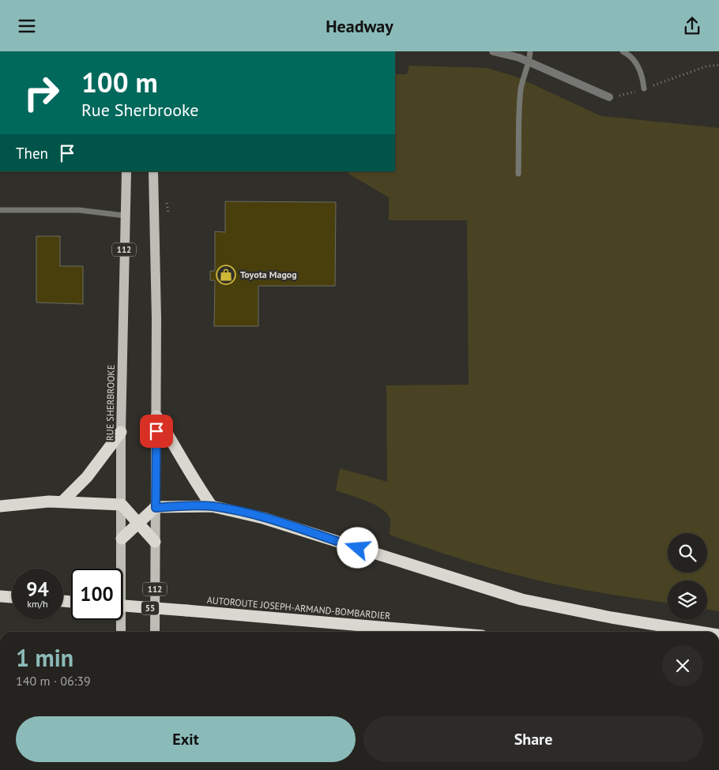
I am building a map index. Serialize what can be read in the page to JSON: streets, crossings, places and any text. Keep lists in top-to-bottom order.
{
  "streets": {
    "highway": ["55", "AUTOROUTE JOSEPH-ARMAND-BOMBARDIER"],
    "main road": ["112", "RUE SHERBROOKE"]
  },
  "places": {
    "shop": ["Toyota Magog"]
  },
  "page": {
    "header": "Headway",
    "turn": ["100 m", "Rue Sherbrooke"],
    "then": "Then",
    "speed": "94 km/h",
    "limit": "100",
    "heading": ["1 min", "140 m · 06:39"],
    "buttons": ["Exit", "Share"]
  }
}
